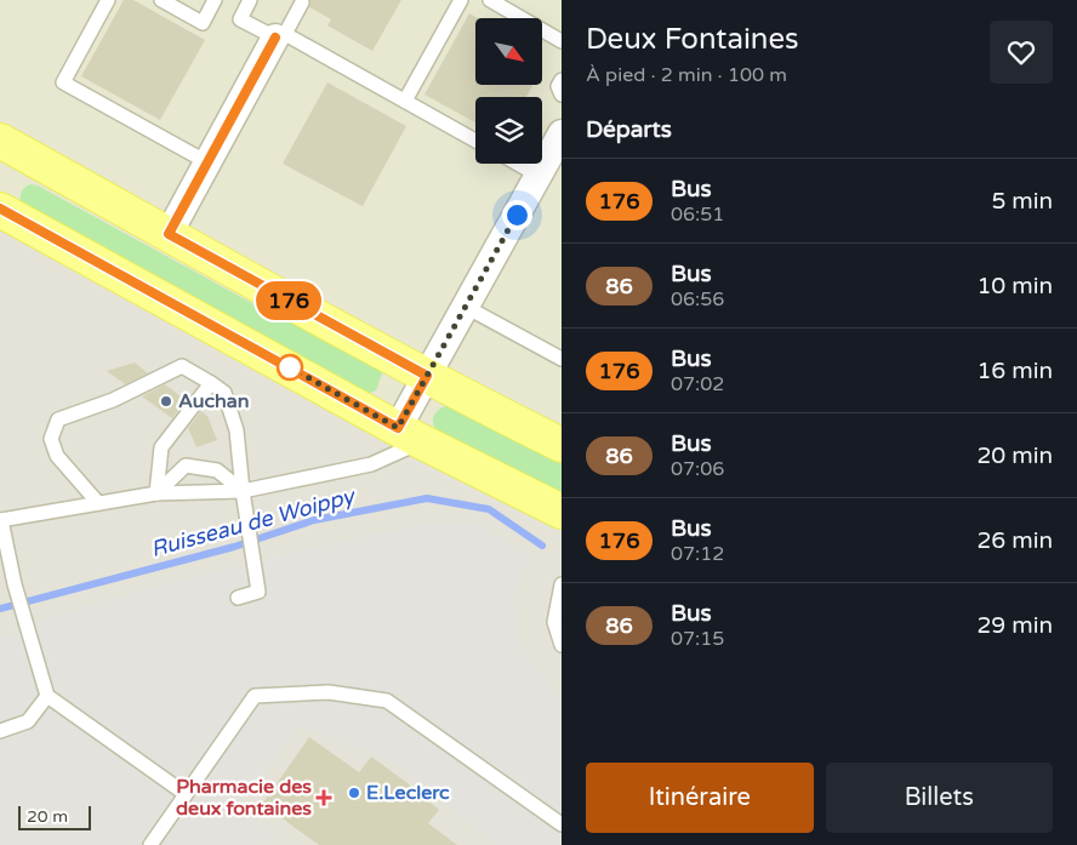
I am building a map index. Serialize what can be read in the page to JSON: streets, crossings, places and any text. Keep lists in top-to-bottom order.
{
  "water": ["Ruisseau de Woippy"],
  "places": {
    "other": ["Auchan", "E.Leclerc"],
    "health": ["Pharmacie des deux fontaines"]
  },
  "lines": ["bus line 176"],
  "scale_bar": "20 m",
  "north": "bottom right",
  "page": {
    "on_map": "176",
    "heading": [
      ["Deux Fontaines", "À pied · 2 min · 100 m"],
      "Départs"
    ],
    "list": [
      {
        "mark": "176",
        "name": "Bus",
        "note": "06:51",
        "value": "5 min"
      },
      {
        "mark": "86",
        "name": "Bus",
        "note": "06:56",
        "value": "10 min"
      },
      {
        "mark": "176",
        "name": "Bus",
        "note": "07:02",
        "value": "16 min"
      },
      {
        "mark": "86",
        "name": "Bus",
        "note": "07:06",
        "value": "20 min"
      },
      {
        "mark": "176",
        "name": "Bus",
        "note": "07:12",
        "value": "26 min"
      },
      {
        "mark": "86",
        "name": "Bus",
        "note": "07:15",
        "value": "29 min"
      }
    ],
    "buttons": ["Itinéraire", "Billets"],
    "scale": "20 m"
  }
}
